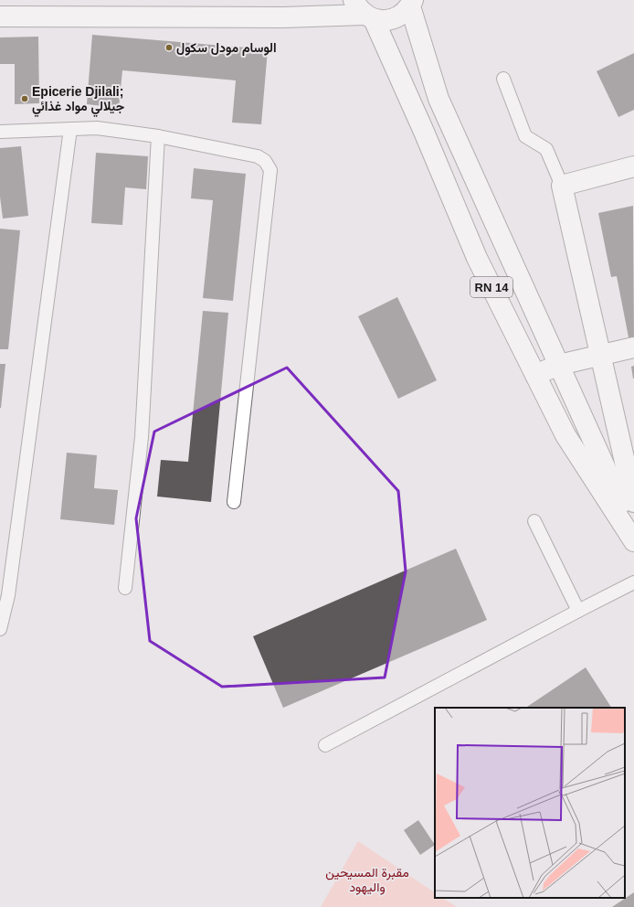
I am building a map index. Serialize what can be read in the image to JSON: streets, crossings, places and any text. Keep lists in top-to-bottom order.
{
  "streets": {
    "main road": ["RN 14"]
  },
  "parks": ["مقبرة المسيحين واليهود"],
  "places": ["الوسام مودل سكول", "Epicerie Djilali; جيلالي مواد غذائي"]
}
